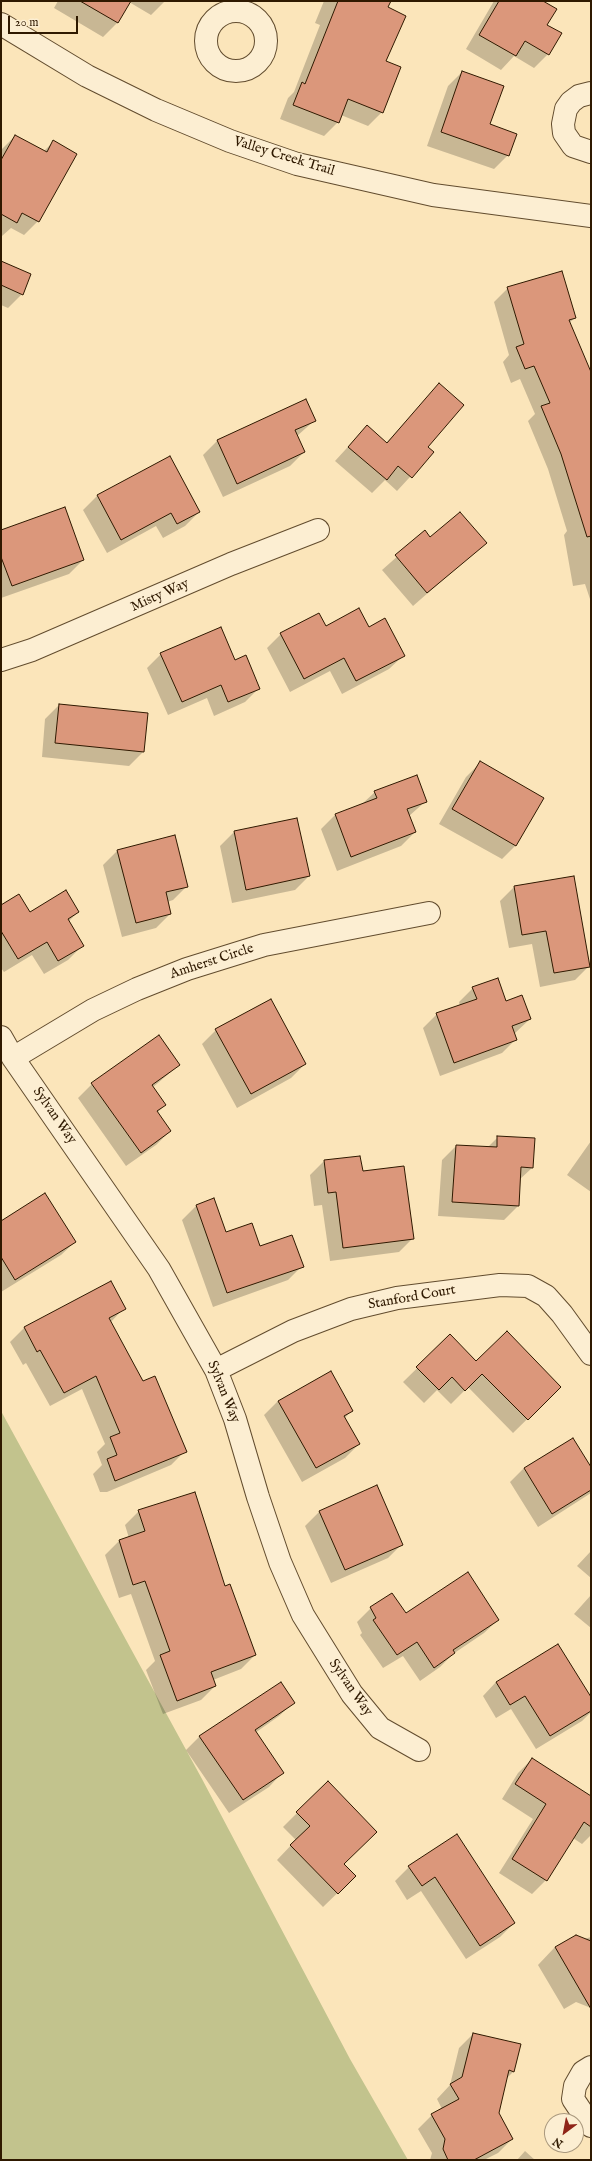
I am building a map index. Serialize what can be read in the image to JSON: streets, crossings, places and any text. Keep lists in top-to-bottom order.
{
  "streets": {
    "street": [
      "Valley Creek Trail",
      "Misty Way",
      "Amherst Circle",
      "Sylvan Way",
      "Stanford Court"
    ]
  },
  "crossings": [
    ["Amherst Circle", "Sylvan Way"],
    ["Sylvan Way", "Stanford Court"]
  ],
  "scale_bar": "20 m",
  "north": "bottom left"
}
